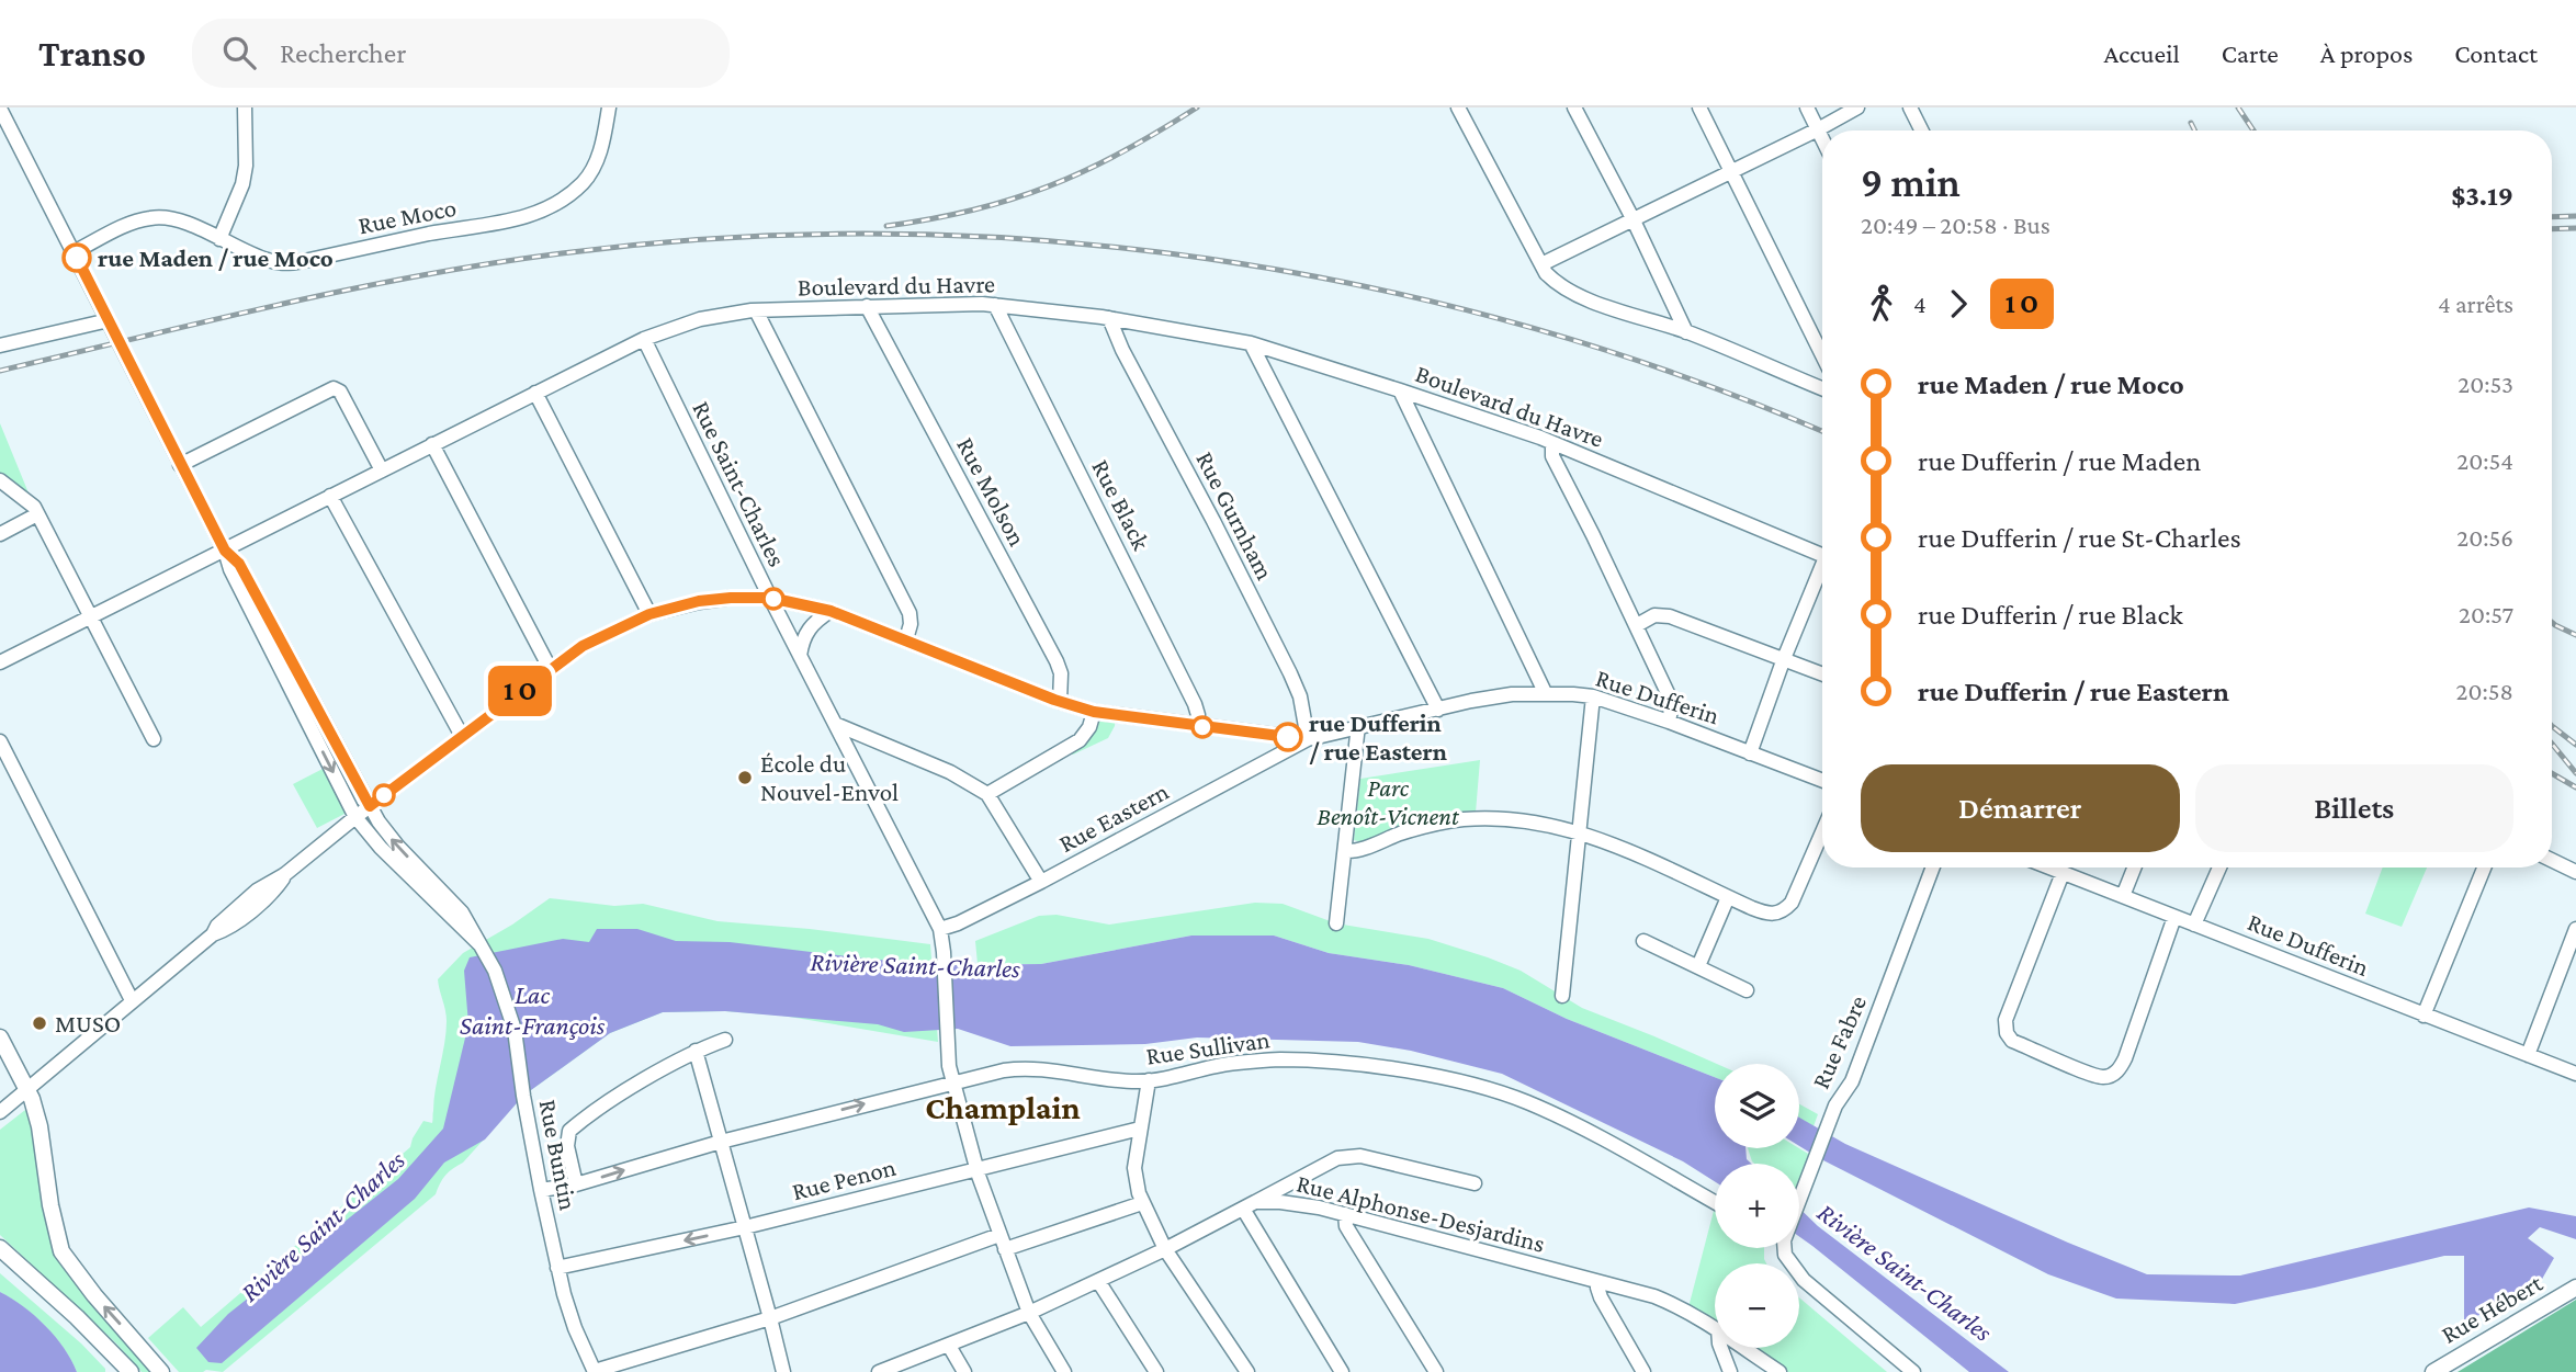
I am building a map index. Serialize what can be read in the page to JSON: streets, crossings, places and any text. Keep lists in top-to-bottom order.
{
  "streets": {
    "main road": ["Rue Hébert"],
    "street": [
      "Rue Moco",
      "Boulevard du Havre",
      "Rue Saint-Charles",
      "Rue Molson",
      "Rue Black",
      "Rue Gurnham",
      "Rue Dufferin",
      "Rue Eastern",
      "Rue Fabre",
      "Rue Sullivan",
      "Rue Buntin",
      "Rue Penon",
      "Rue Alphonse-Desjardins"
    ]
  },
  "crossings": [
    ["Boulevard du Havre", "Rue Saint-Charles"],
    ["Boulevard du Havre", "Rue Molson"],
    ["Boulevard du Havre", "Rue Black"],
    ["Boulevard du Havre", "Rue Gurnham"],
    ["Boulevard du Havre", "Rue Buntin"],
    ["Rue Saint-Charles", "Rue Dufferin"],
    ["Rue Saint-Charles", "Rue Eastern"],
    ["Rue Saint-Charles", "Rue Sullivan"],
    ["Rue Saint-Charles", "Rue Penon"],
    ["Rue Saint-Charles", "Rue Alphonse-Desjardins"],
    ["Rue Molson", "Rue Dufferin"],
    ["Rue Black", "Rue Dufferin"],
    ["Rue Gurnham", "Rue Dufferin"],
    ["Rue Gurnham", "Rue Eastern"],
    ["Rue Dufferin", "Rue Eastern"],
    ["Rue Dufferin", "Rue Buntin"],
    ["Rue Sullivan", "Rue Buntin"],
    ["Rue Buntin", "Rue Penon"]
  ],
  "districts": ["Champlain"],
  "water": ["Rivière Saint-Charles", "Lac Saint-François"],
  "parks": ["Parc Benoît-Vicnent"],
  "places": [
    "rue Maden / rue Moco",
    "rue Dufferin / rue Eastern",
    "École du Nouvel-Envol",
    "MUSO"
  ],
  "page": {
    "header": "Transo",
    "search": "Rechercher",
    "nav": [
      "Accueil",
      "Carte",
      "À propos",
      "Contact"
    ],
    "on_map": "1 O",
    "heading": ["9 min", "20:49 – 20:58 · Bus", "$3.19"],
    "legs": ["4", "1 O", "4 arrêts"],
    "list": [
      {
        "name": "rue Maden / rue Moco",
        "value": "20:53"
      },
      {
        "name": "rue Dufferin / rue Maden",
        "value": "20:54"
      },
      {
        "name": "rue Dufferin / rue St-Charles",
        "value": "20:56"
      },
      {
        "name": "rue Dufferin / rue Black",
        "value": "20:57"
      },
      {
        "name": "rue Dufferin / rue Eastern",
        "value": "20:58"
      }
    ],
    "buttons": ["Démarrer", "Billets"],
    "map_buttons": ["+", "−"]
  }
}
